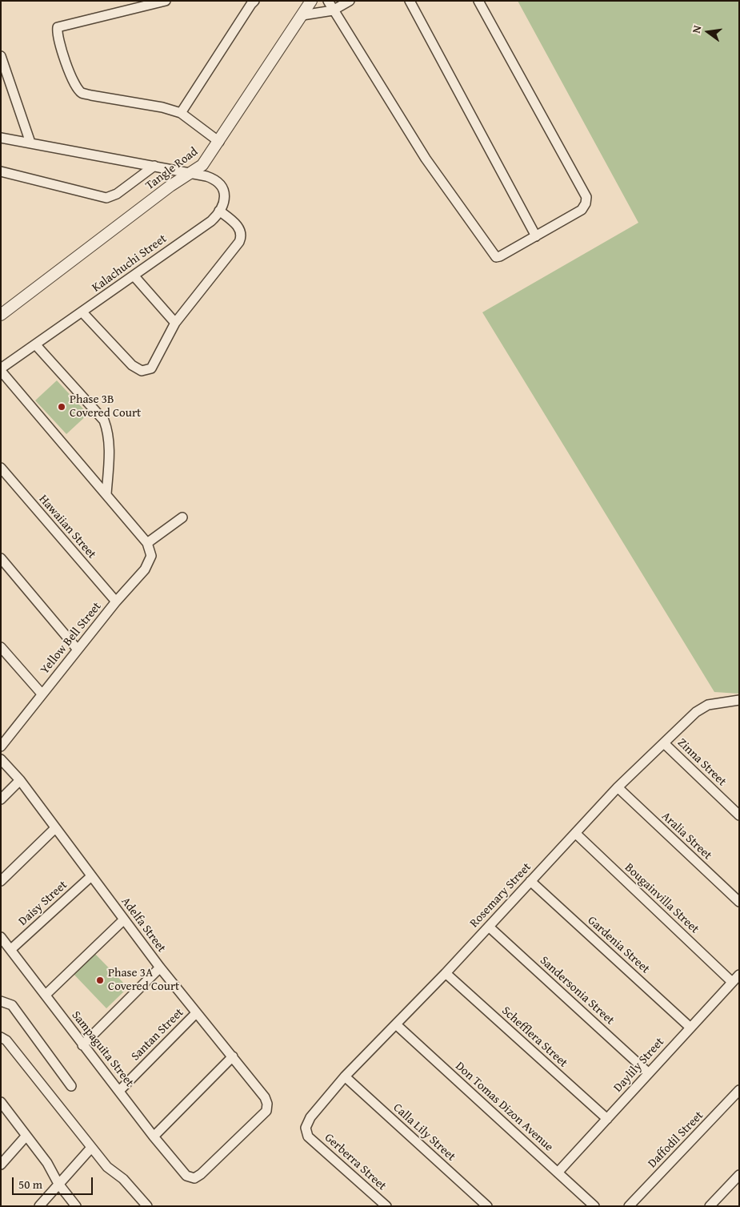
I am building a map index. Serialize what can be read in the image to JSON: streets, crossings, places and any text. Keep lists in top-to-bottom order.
{
  "streets": {
    "street": [
      "Tangle Road",
      "Kalachuchi Street",
      "Hawaiian Street",
      "Yellow Bell Street",
      "Zinna Street",
      "Aralia Street",
      "Rosemary Street",
      "Bougainvilla Street",
      "Daisy Street",
      "Adelfa Street",
      "Gardenia Street",
      "Sandersonia Street",
      "Santan Street",
      "Schefflera Street",
      "Sampaguita Street",
      "Daylily Street",
      "Don Tomas Dizon Avenue",
      "Calla Lily Street",
      "Daffodil Street",
      "Gerberra Street"
    ]
  },
  "crossings": [
    ["Tangle Road", "Kalachuchi Street"],
    ["Hawaiian Street", "Yellow Bell Street"],
    ["Zinna Street", "Rosemary Street"],
    ["Aralia Street", "Rosemary Street"],
    ["Rosemary Street", "Bougainvilla Street"],
    ["Rosemary Street", "Gardenia Street"],
    ["Rosemary Street", "Sandersonia Street"],
    ["Rosemary Street", "Schefflera Street"],
    ["Rosemary Street", "Don Tomas Dizon Avenue"],
    ["Rosemary Street", "Calla Lily Street"],
    ["Rosemary Street", "Gerberra Street"],
    ["Bougainvilla Street", "Daylily Street"],
    ["Daisy Street", "Adelfa Street"],
    ["Daisy Street", "Sampaguita Street"],
    ["Adelfa Street", "Santan Street"],
    ["Adelfa Street", "Sampaguita Street"],
    ["Gardenia Street", "Daylily Street"],
    ["Sandersonia Street", "Daylily Street"],
    ["Santan Street", "Sampaguita Street"],
    ["Schefflera Street", "Daylily Street"],
    ["Daylily Street", "Don Tomas Dizon Avenue"]
  ],
  "places": ["Phase 3B Covered Court", "Phase 3A Covered Court"],
  "scale_bar": "50 m",
  "north": "left"
}
